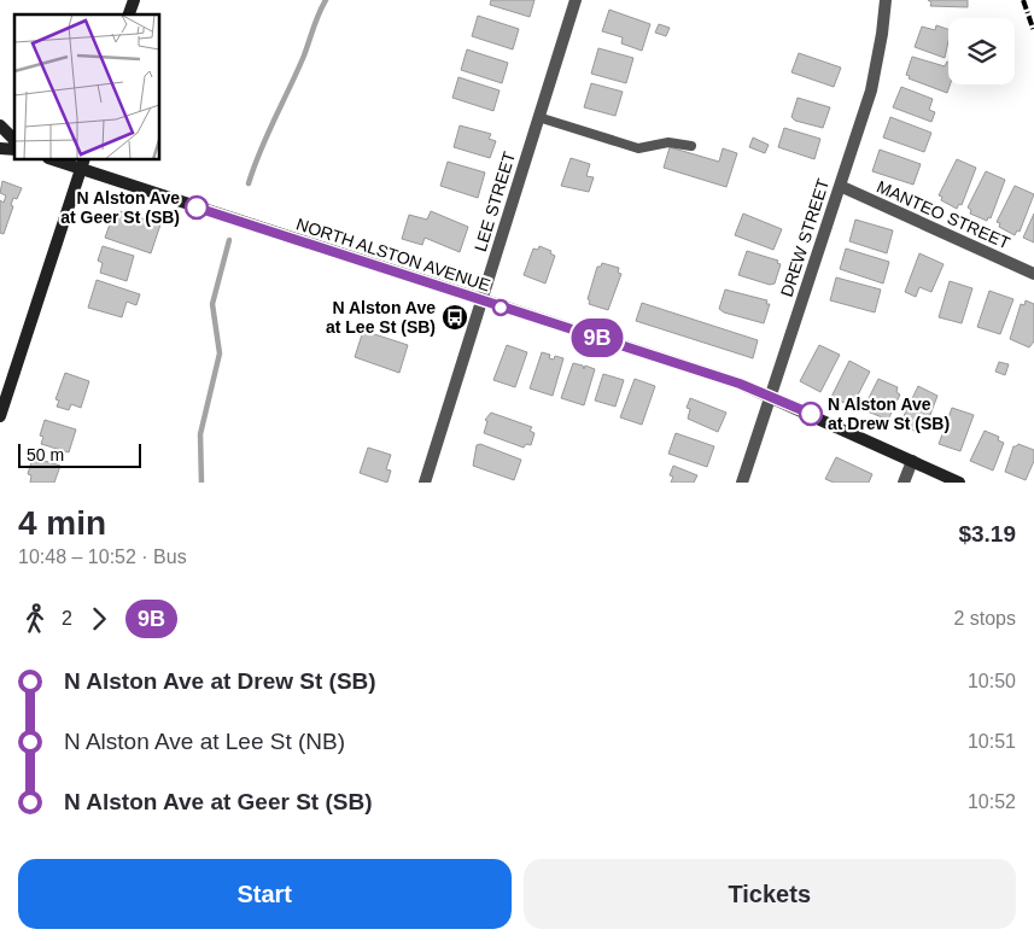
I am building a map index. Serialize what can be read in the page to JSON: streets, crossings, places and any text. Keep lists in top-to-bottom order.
{
  "streets": {
    "main road": ["NORTH ALSTON AVENUE"],
    "street": ["LEE STREET", "MANTEO STREET", "DREW STREET"]
  },
  "crossings": [
    ["LEE STREET", "NORTH ALSTON AVENUE"],
    ["MANTEO STREET", "DREW STREET"],
    ["DREW STREET", "NORTH ALSTON AVENUE"]
  ],
  "places": {
    "other": ["N Alston Ave at Geer St (SB)", "N Alston Ave at Drew St (SB)"],
    "bus stop": ["N Alston Ave at Lee St (SB)"]
  },
  "lines": ["bus line 9B"],
  "scale_bar": "50 m",
  "page": {
    "on_map": "9B",
    "scale": "50 m",
    "heading": ["4 min", "10:48 – 10:52 · Bus", "$3.19"],
    "legs": ["2", "9B", "2 stops"],
    "list": [
      {
        "name": "N Alston Ave at Drew St (SB)",
        "value": "10:50"
      },
      {
        "name": "N Alston Ave at Lee St (NB)",
        "value": "10:51"
      },
      {
        "name": "N Alston Ave at Geer St (SB)",
        "value": "10:52"
      }
    ],
    "buttons": ["Start", "Tickets"]
  }
}
